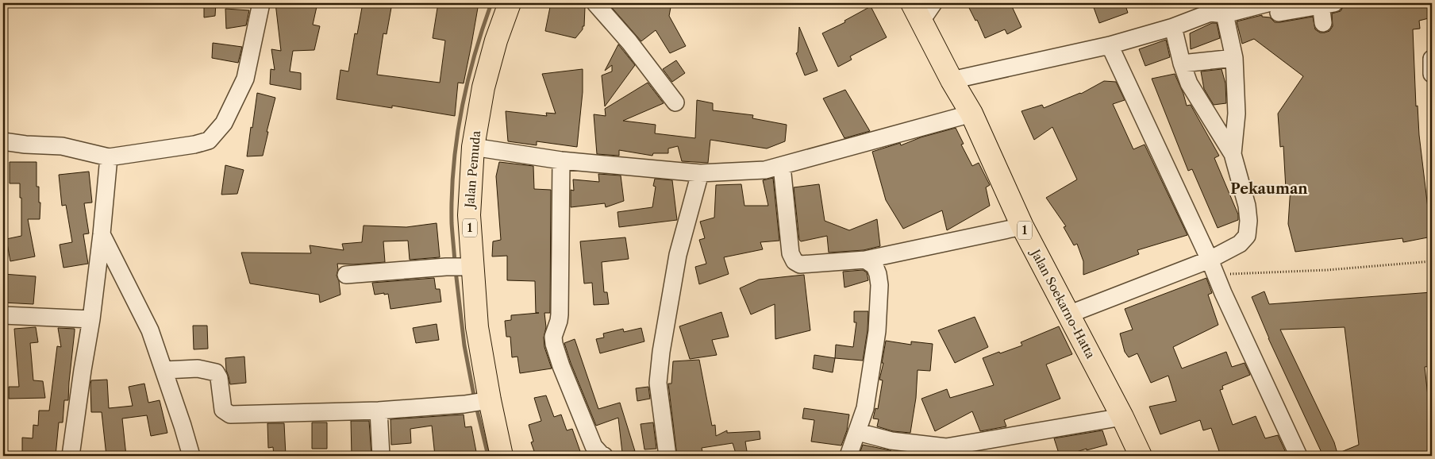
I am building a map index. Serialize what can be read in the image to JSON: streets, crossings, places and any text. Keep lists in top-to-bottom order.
{
  "streets": {
    "highway": ["Jalan Pemuda", "1", "Jalan Soekarno-Hatta"]
  },
  "districts": ["Pekauman"]
}
